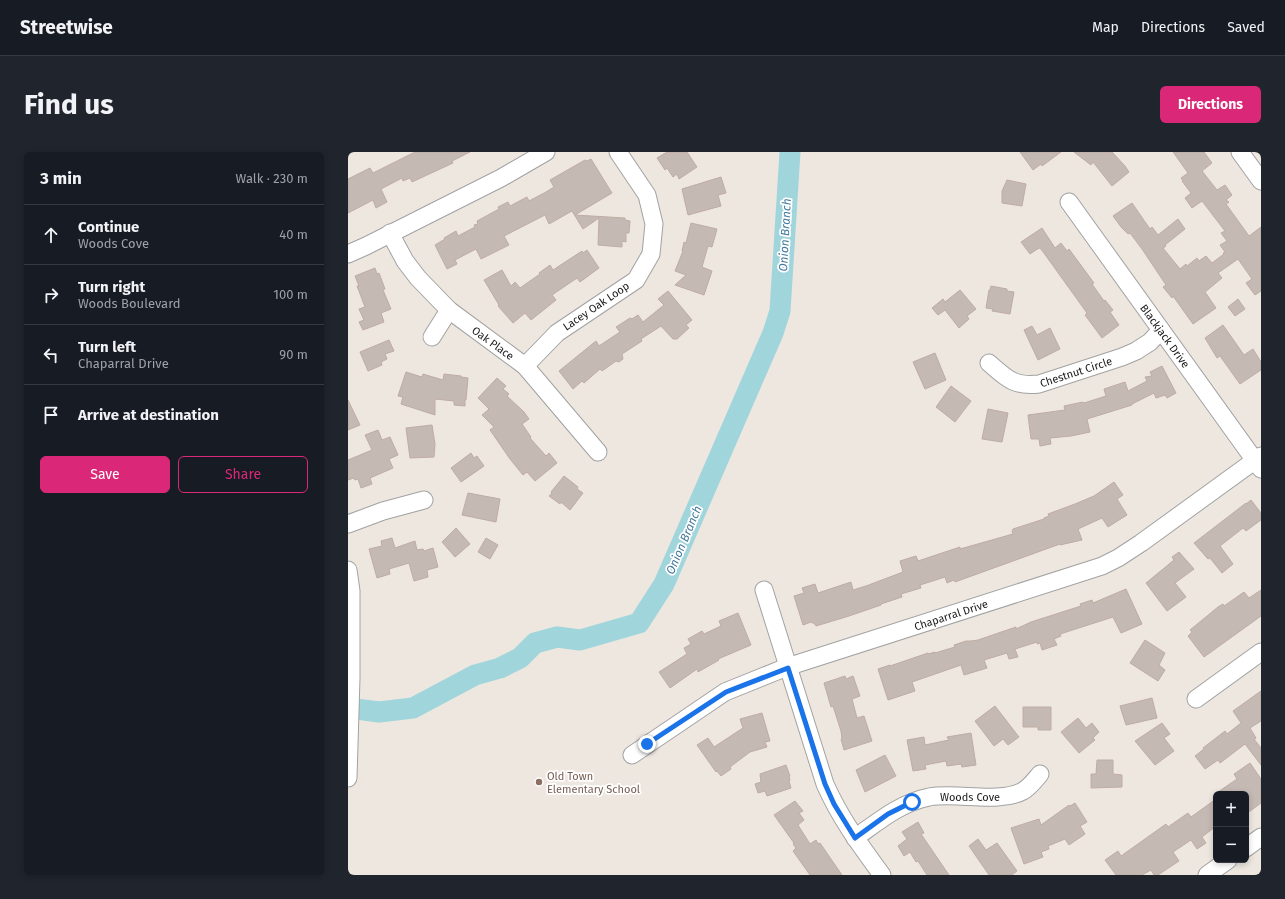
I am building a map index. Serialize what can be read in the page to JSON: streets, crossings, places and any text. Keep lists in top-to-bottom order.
{
  "streets": {
    "street": [
      "Lacey Oak Loop",
      "Blackjack Drive",
      "Oak Place",
      "Chestnut Circle",
      "Chaparral Drive",
      "Woods Cove"
    ]
  },
  "crossings": [
    ["Lacey Oak Loop", "Oak Place"],
    ["Blackjack Drive", "Chestnut Circle"],
    ["Blackjack Drive", "Chaparral Drive"]
  ],
  "water": ["Onion Branch"],
  "places": ["Old Town Elementary School"],
  "page": {
    "header": "Streetwise",
    "nav": ["Map", "Directions", "Saved"],
    "buttons": [
      "Directions",
      ["Save", "Share"]
    ],
    "title": "Find us",
    "heading": ["3 min", "Walk · 230 m"],
    "list": [
      ["Continue", "Woods Cove", "40 m"],
      ["Turn right", "Woods Boulevard", "100 m"],
      ["Turn left", "Chaparral Drive", "90 m"],
      "Arrive at destination"
    ],
    "map_buttons": ["+", "−"]
  }
}
